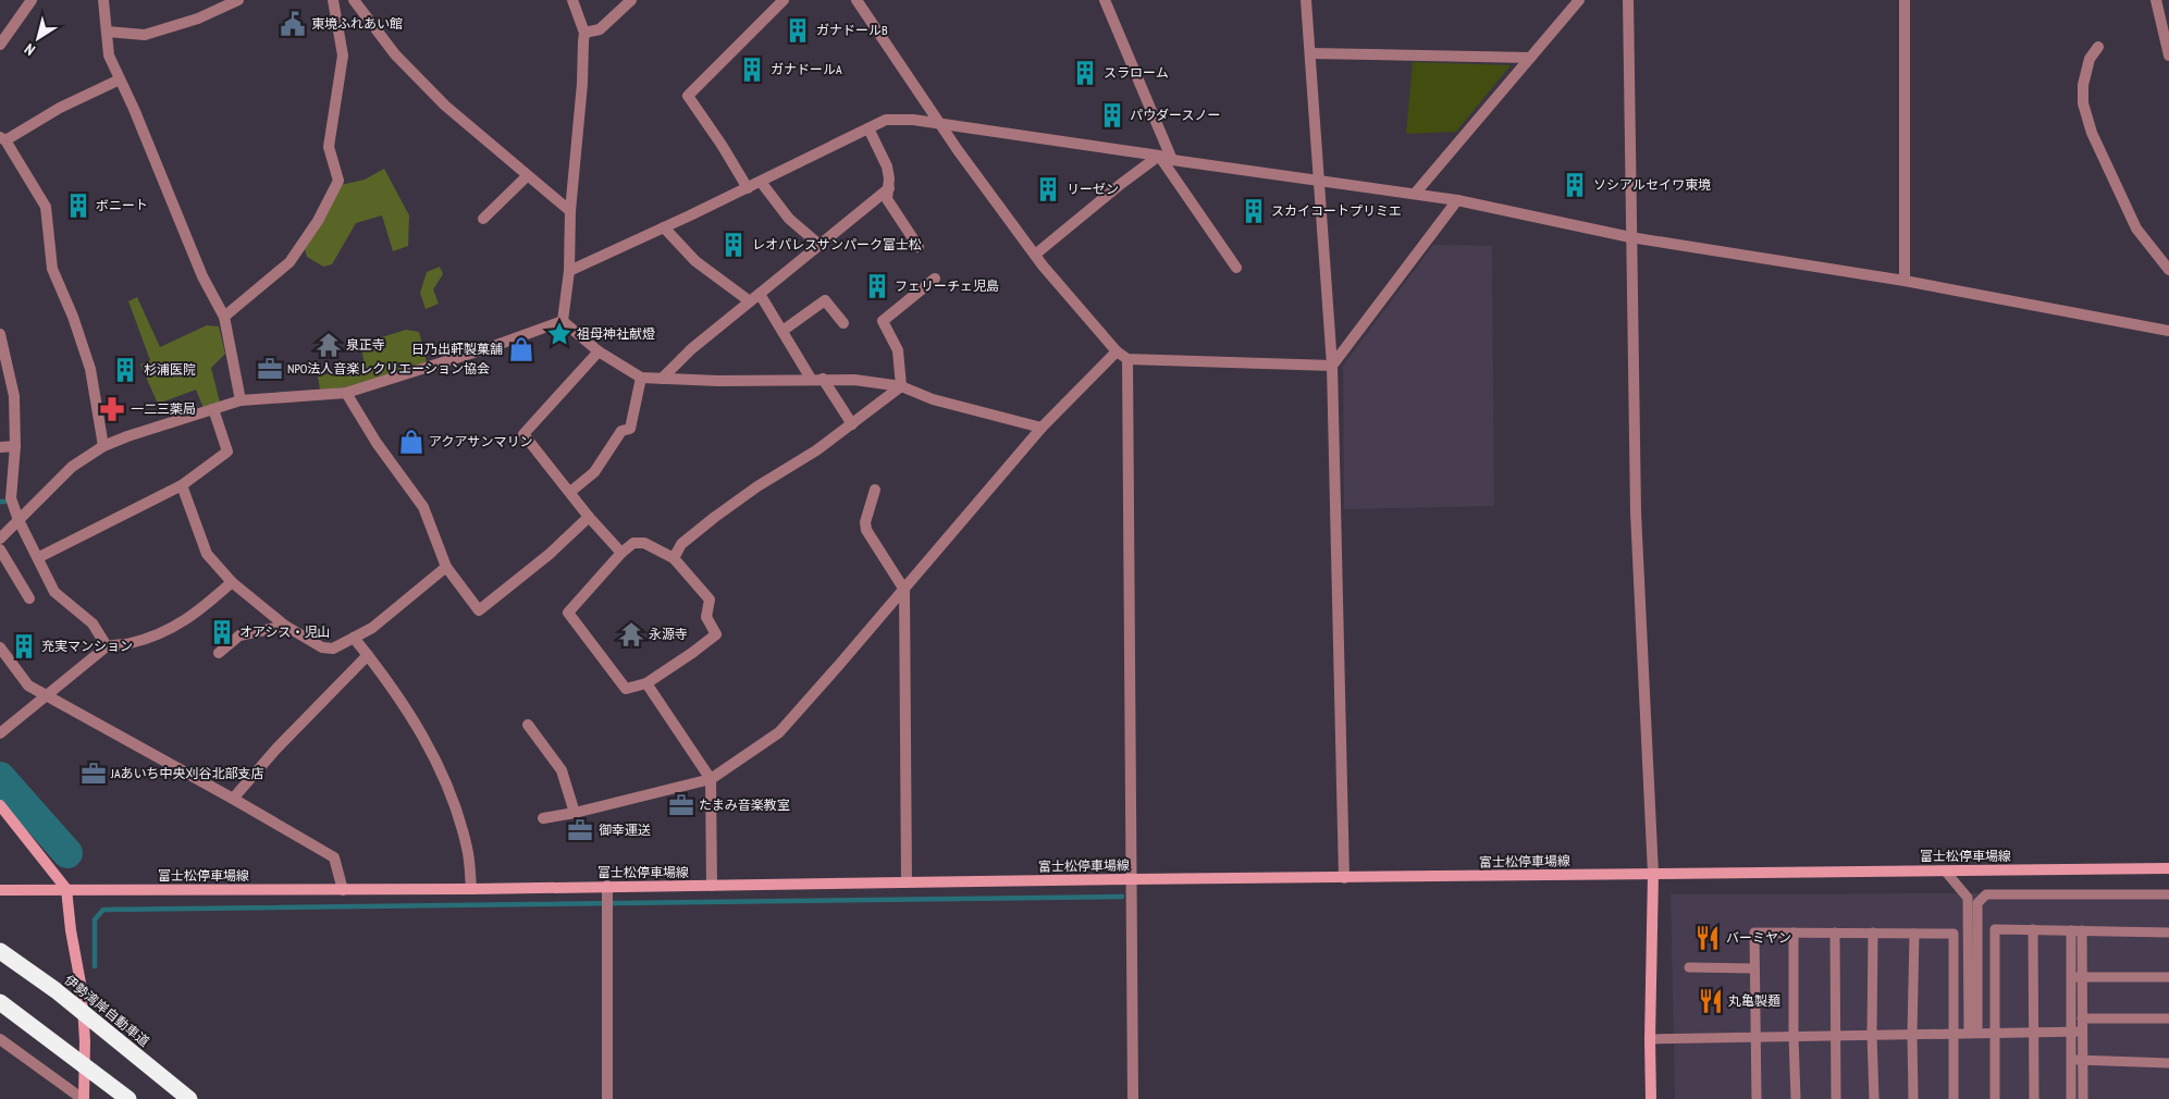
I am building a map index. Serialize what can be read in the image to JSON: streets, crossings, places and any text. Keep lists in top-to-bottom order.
{
  "streets": {
    "highway": ["伊勢湾岸自動車道"],
    "main road": ["富士松停車場線"]
  },
  "places": {
    "public building": ["東境ふれあい館"],
    "building": [
      "ガナドールB",
      "ガナドールA",
      "スラローム",
      "パウダースノー",
      "ソシアルセイワ東境",
      "リーゼン",
      "ボニート",
      "スカイコートプリミエ",
      "レオパレスサンパーク富士松",
      "フェリーチェ児島",
      "杉浦医院",
      "オアシス・児山",
      "充実マンション"
    ],
    "place": ["祖母神社献燈"],
    "temple": ["泉正寺", "永源寺"],
    "shop": ["日乃出軒製菓舗", "アクアサンマリン"],
    "office": [
      "NPO法人音楽レクリエーション協会",
      "JAあいち中央刈谷北部支店",
      "たまみ音楽教室",
      "御幸運送"
    ],
    "pharmacy": ["一二三薬局"],
    "restaurant": ["バーミヤン", "丸亀製麺"]
  },
  "north": "bottom left"
}
